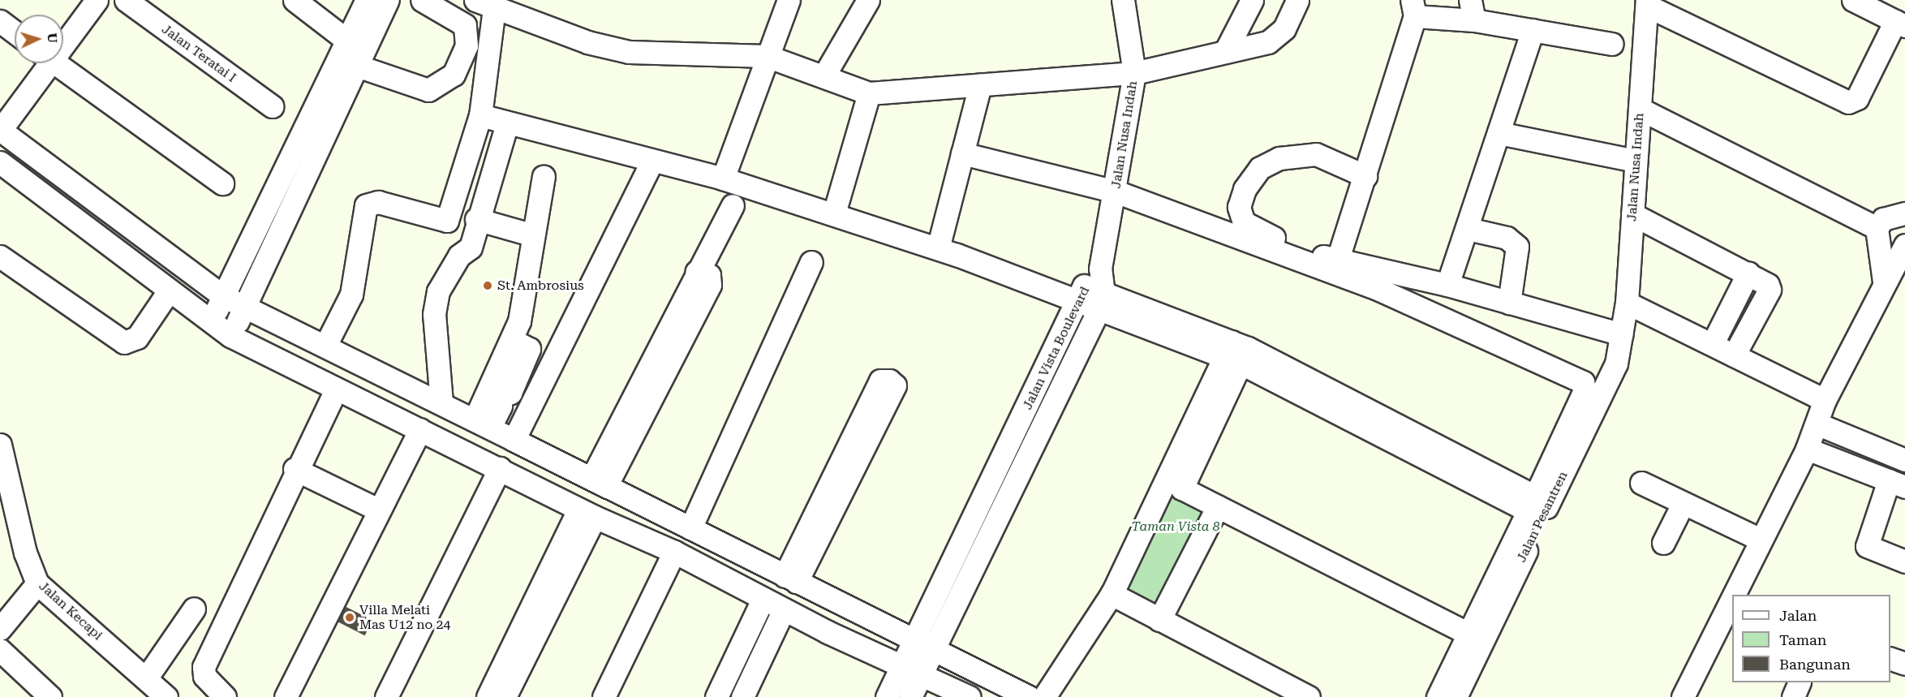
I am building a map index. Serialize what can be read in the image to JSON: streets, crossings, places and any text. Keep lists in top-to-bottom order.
{
  "streets": {
    "street": [
      "Jalan Teratai I",
      "Jalan Nusa Indah",
      "Jalan Vista Boulevard",
      "Jalan Pesantren",
      "Jalan Kecapi"
    ]
  },
  "crossings": [
    ["Jalan Nusa Indah", "Jalan Vista Boulevard"],
    ["Jalan Nusa Indah", "Jalan Pesantren"]
  ],
  "parks": ["Taman Vista 8"],
  "places": ["St. Ambrosius", "Villa Melati Mas U12 no 24"],
  "legend": ["Jalan", "Taman", "Bangunan"],
  "north": "right"
}
